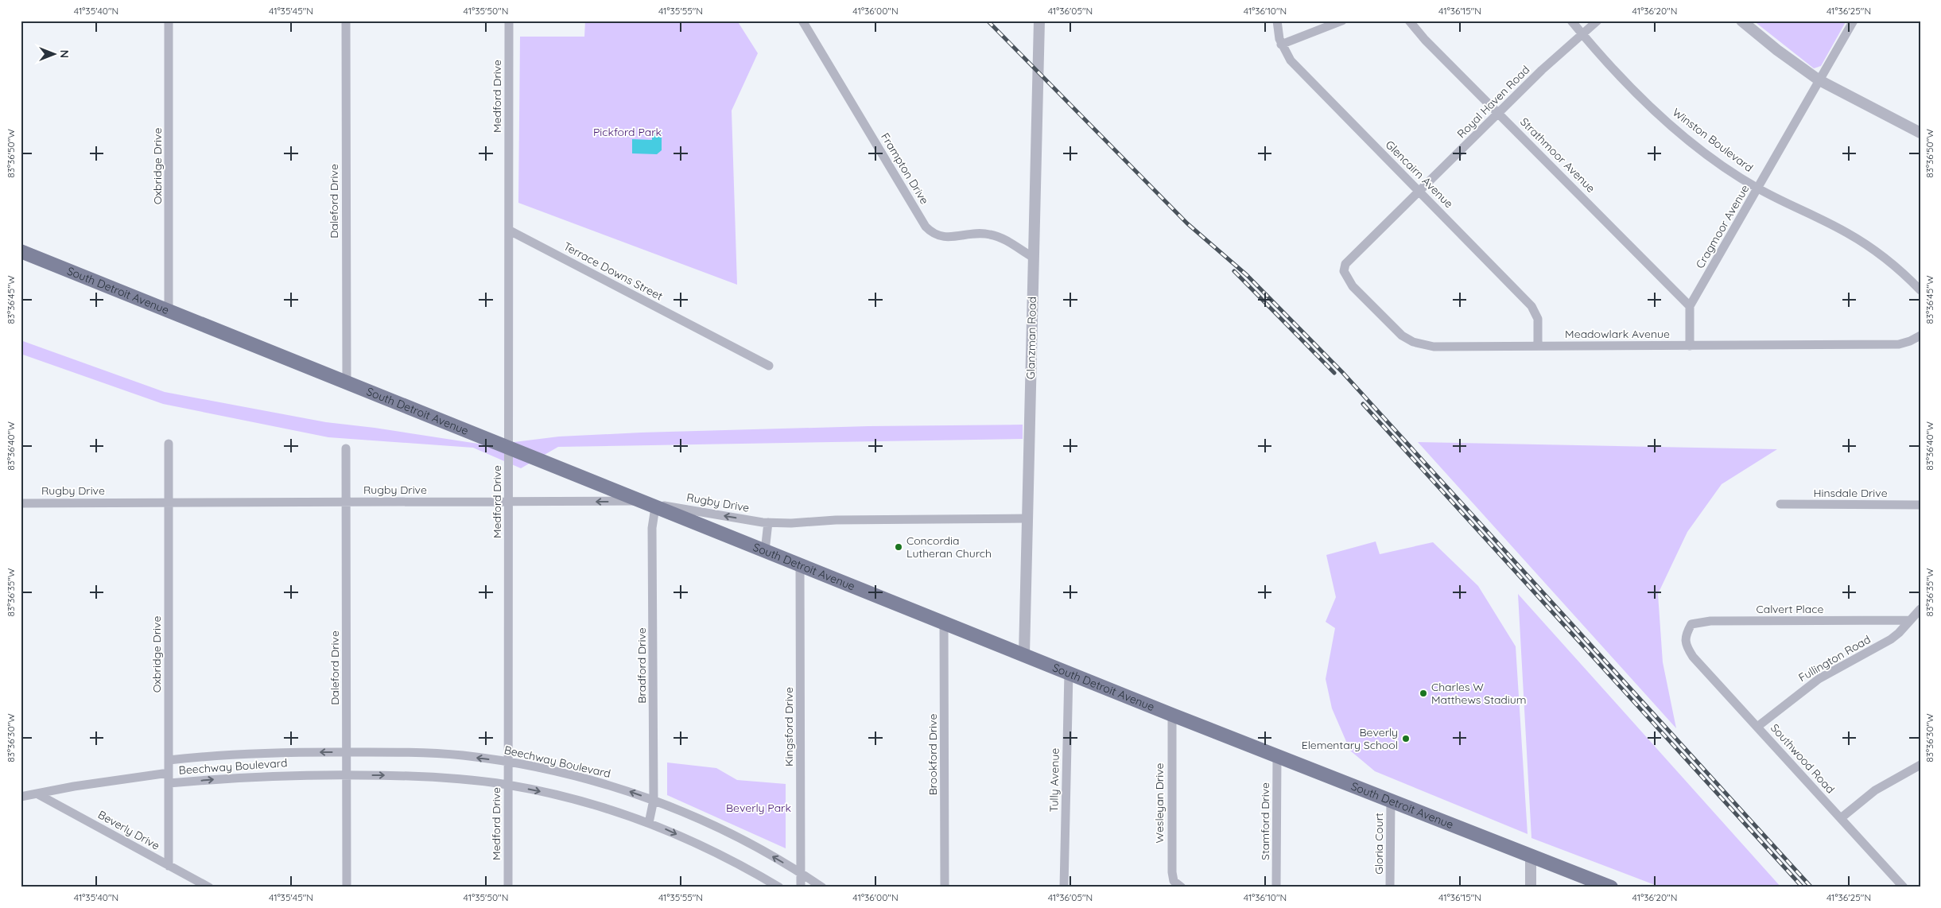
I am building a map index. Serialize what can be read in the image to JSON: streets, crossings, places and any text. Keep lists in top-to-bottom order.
{
  "streets": {
    "main road": ["South Detroit Avenue"],
    "street": [
      "Medford Drive",
      "Royal Haven Road",
      "Winston Boulevard",
      "Strathmoor Avenue",
      "Oxbridge Drive",
      "Frampton Drive",
      "Glencairn Avenue",
      "Daleford Drive",
      "Cragmoor Avenue",
      "Terrace Downs Street",
      "Meadowlark Avenue",
      "Glanzman Road",
      "Rugby Drive",
      "Hinsdale Drive",
      "Calvert Place",
      "Fullington Road",
      "Bradford Drive",
      "Kingsford Drive",
      "Brookford Drive",
      "Southwood Road",
      "Beechway Boulevard",
      "Tully Avenue",
      "Wesleyan Drive",
      "Stamford Drive",
      "Beverly Drive",
      "Gloria Court"
    ]
  },
  "crossings": [
    ["Medford Drive", "Terrace Downs Street"],
    ["Medford Drive", "South Detroit Avenue"],
    ["Medford Drive", "Rugby Drive"],
    ["Medford Drive", "Beechway Boulevard"],
    ["Royal Haven Road", "Winston Boulevard"],
    ["Royal Haven Road", "Strathmoor Avenue"],
    ["Royal Haven Road", "Glencairn Avenue"],
    ["Royal Haven Road", "Meadowlark Avenue"],
    ["Winston Boulevard", "Cragmoor Avenue"],
    ["Strathmoor Avenue", "Cragmoor Avenue"],
    ["Oxbridge Drive", "South Detroit Avenue"],
    ["Oxbridge Drive", "Rugby Drive"],
    ["Oxbridge Drive", "Beechway Boulevard"],
    ["Oxbridge Drive", "Beverly Drive"],
    ["Frampton Drive", "Glanzman Road"],
    ["Glencairn Avenue", "Meadowlark Avenue"],
    ["Daleford Drive", "South Detroit Avenue"],
    ["Daleford Drive", "Rugby Drive"],
    ["Daleford Drive", "Beechway Boulevard"],
    ["South Detroit Avenue", "Glanzman Road"],
    ["South Detroit Avenue", "Rugby Drive"],
    ["South Detroit Avenue", "Bradford Drive"],
    ["South Detroit Avenue", "Kingsford Drive"],
    ["South Detroit Avenue", "Brookford Drive"],
    ["South Detroit Avenue", "Tully Avenue"],
    ["South Detroit Avenue", "Wesleyan Drive"],
    ["South Detroit Avenue", "Stamford Drive"],
    ["South Detroit Avenue", "Gloria Court"],
    ["Glanzman Road", "Rugby Drive"],
    ["Calvert Place", "Fullington Road"],
    ["Calvert Place", "Southwood Road"],
    ["Fullington Road", "Southwood Road"],
    ["Bradford Drive", "Beechway Boulevard"],
    ["Kingsford Drive", "Beechway Boulevard"],
    ["Beechway Boulevard", "Beverly Drive"]
  ],
  "parks": ["Pickford Park", "Beverly Park"],
  "places": ["Concordia Lutheran Church", "Charles W Matthews Stadium", "Beverly Elementary School"],
  "north": "right",
  "coordinates": [
    "41°35'40\"N",
    "41°35'45\"N",
    "41°35'50\"N",
    "41°35'55\"N",
    "41°36'00\"N",
    "41°36'05\"N",
    "41°36'10\"N",
    "41°36'15\"N",
    "41°36'20\"N",
    "41°36'25\"N",
    "83°36'50\"W",
    "83°36'45\"W",
    "83°36'40\"W",
    "83°36'35\"W",
    "83°36'30\"W"
  ]
}
